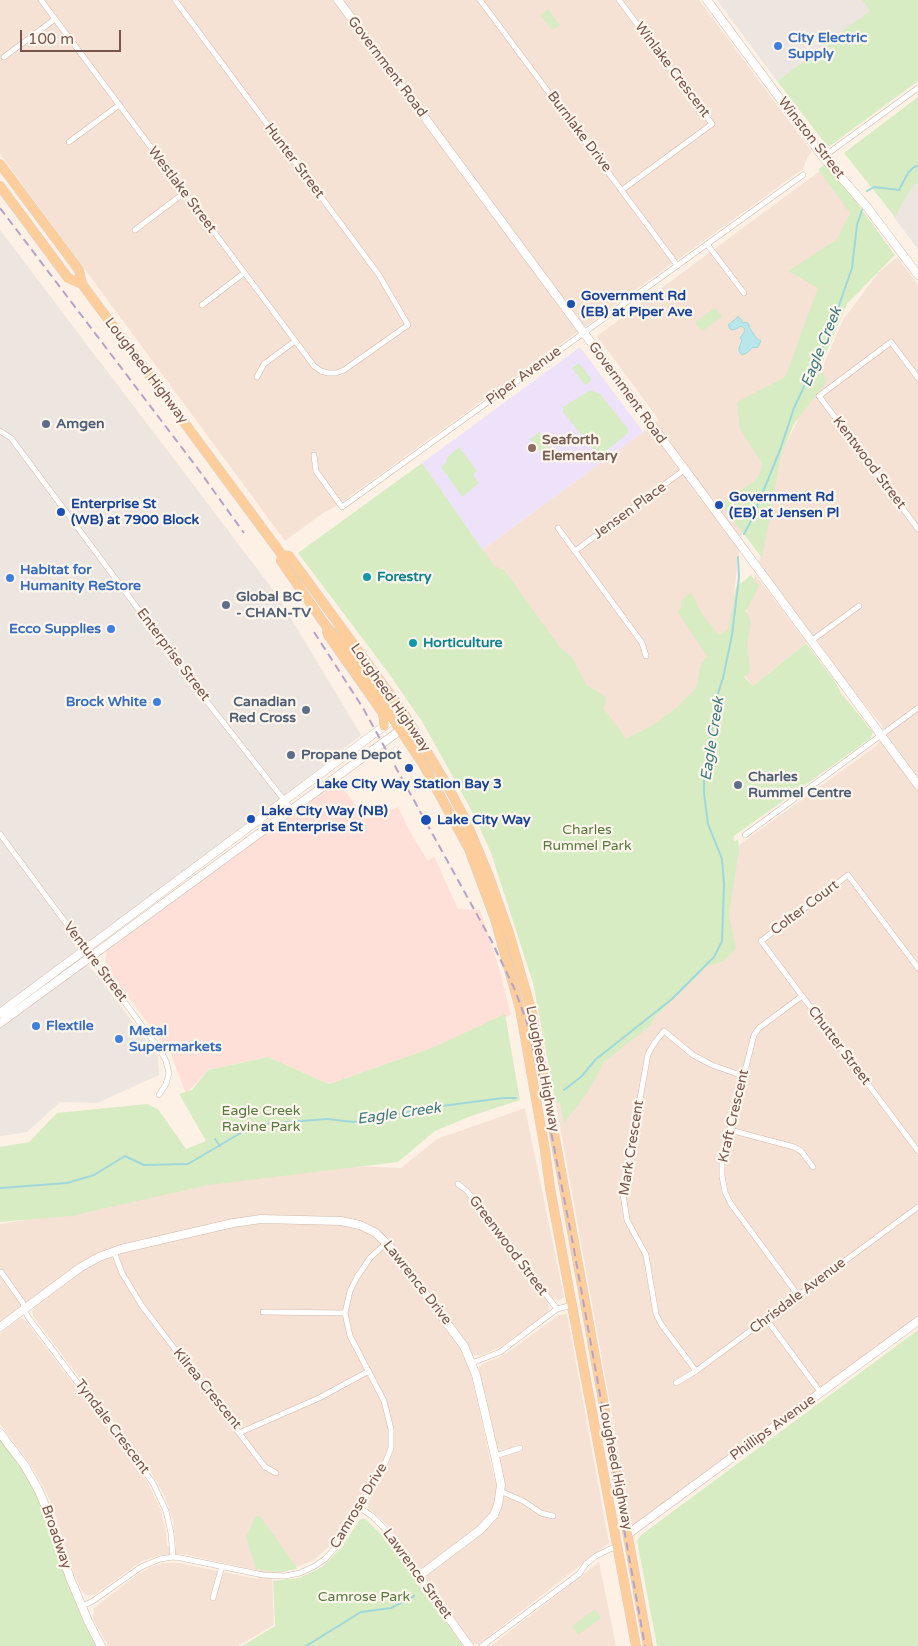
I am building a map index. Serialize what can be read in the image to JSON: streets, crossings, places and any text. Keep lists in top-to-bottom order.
{
  "streets": {
    "main road": ["Lougheed Highway"],
    "street": [
      "Government Road",
      "Winlake Crescent",
      "Burnlake Drive",
      "Winston Street",
      "Hunter Street",
      "Westlake Street",
      "Piper Avenue",
      "Kentwood Street",
      "Jensen Place",
      "Enterprise Street",
      "Colter Court",
      "Venture Street",
      "Chutter Street",
      "Kraft Crescent",
      "Mark Crescent",
      "Greenwood Street",
      "Lawrence Drive",
      "Chrisdale Avenue",
      "Kilrea Crescent",
      "Tyndale Crescent",
      "Phillips Avenue",
      "Camrose Drive",
      "Broadway",
      "Lawrence Street"
    ]
  },
  "crossings": [
    ["Government Road", "Piper Avenue"],
    ["Government Road", "Jensen Place"],
    ["Winlake Crescent", "Burnlake Drive"],
    ["Burnlake Drive", "Piper Avenue"],
    ["Hunter Street", "Westlake Street"],
    ["Lougheed Highway", "Phillips Avenue"],
    ["Colter Court", "Chutter Street"],
    ["Chutter Street", "Kraft Crescent"],
    ["Kraft Crescent", "Mark Crescent"],
    ["Kraft Crescent", "Chrisdale Avenue"],
    ["Mark Crescent", "Chrisdale Avenue"],
    ["Lawrence Drive", "Kilrea Crescent"],
    ["Lawrence Drive", "Tyndale Crescent"],
    ["Lawrence Drive", "Camrose Drive"],
    ["Lawrence Drive", "Lawrence Street"],
    ["Kilrea Crescent", "Camrose Drive"],
    ["Tyndale Crescent", "Camrose Drive"],
    ["Camrose Drive", "Broadway"],
    ["Camrose Drive", "Lawrence Street"]
  ],
  "water": ["Eagle Creek"],
  "parks": ["Charles Rummel Park", "Eagle Creek Ravine Park", "Camrose Park"],
  "places": [
    "City Electric Supply",
    "Government Rd (EB) at Piper Ave",
    "Amgen",
    "Seaforth Elementary",
    "Government Rd (EB) at Jensen Pl",
    "Enterprise St (WB) at 7900 Block",
    "Forestry",
    "Habitat for Humanity ReStore",
    "Global BC - CHAN-TV",
    "Ecco Supplies",
    "Horticulture",
    "Brock White",
    "Canadian Red Cross",
    "Propane Depot",
    "Lake City Way Station Bay 3",
    "Charles Rummel Centre",
    "Lake City Way (NB) at Enterprise St",
    "Lake City Way",
    "Flextile",
    "Metal Supermarkets"
  ],
  "scale_bar": "100 m"
}
